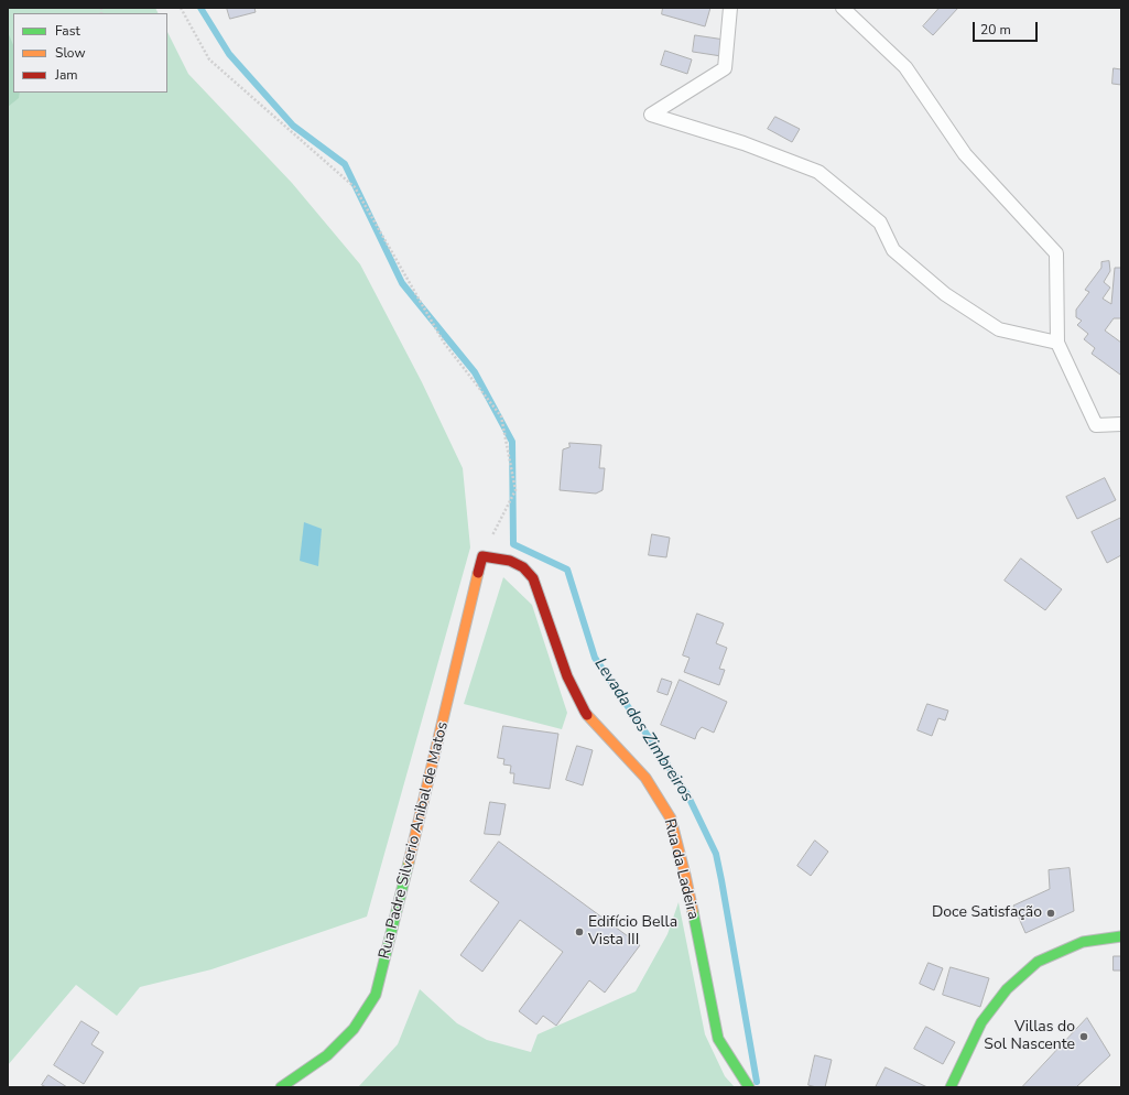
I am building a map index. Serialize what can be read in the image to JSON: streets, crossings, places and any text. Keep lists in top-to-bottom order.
{
  "streets": {
    "street": ["Rua Padre Silverio Anibal de Matos", "Rua da Ladeira"]
  },
  "crossings": [
    ["Rua Padre Silverio Anibal de Matos", "Rua da Ladeira"]
  ],
  "water": ["Levada dos Zimbreiros"],
  "places": ["Doce Satisfação", "Edifício Bella Vista III", "Villas do Sol Nascente"],
  "legend": ["Fast", "Slow", "Jam"],
  "scale_bar": "20 m"
}
